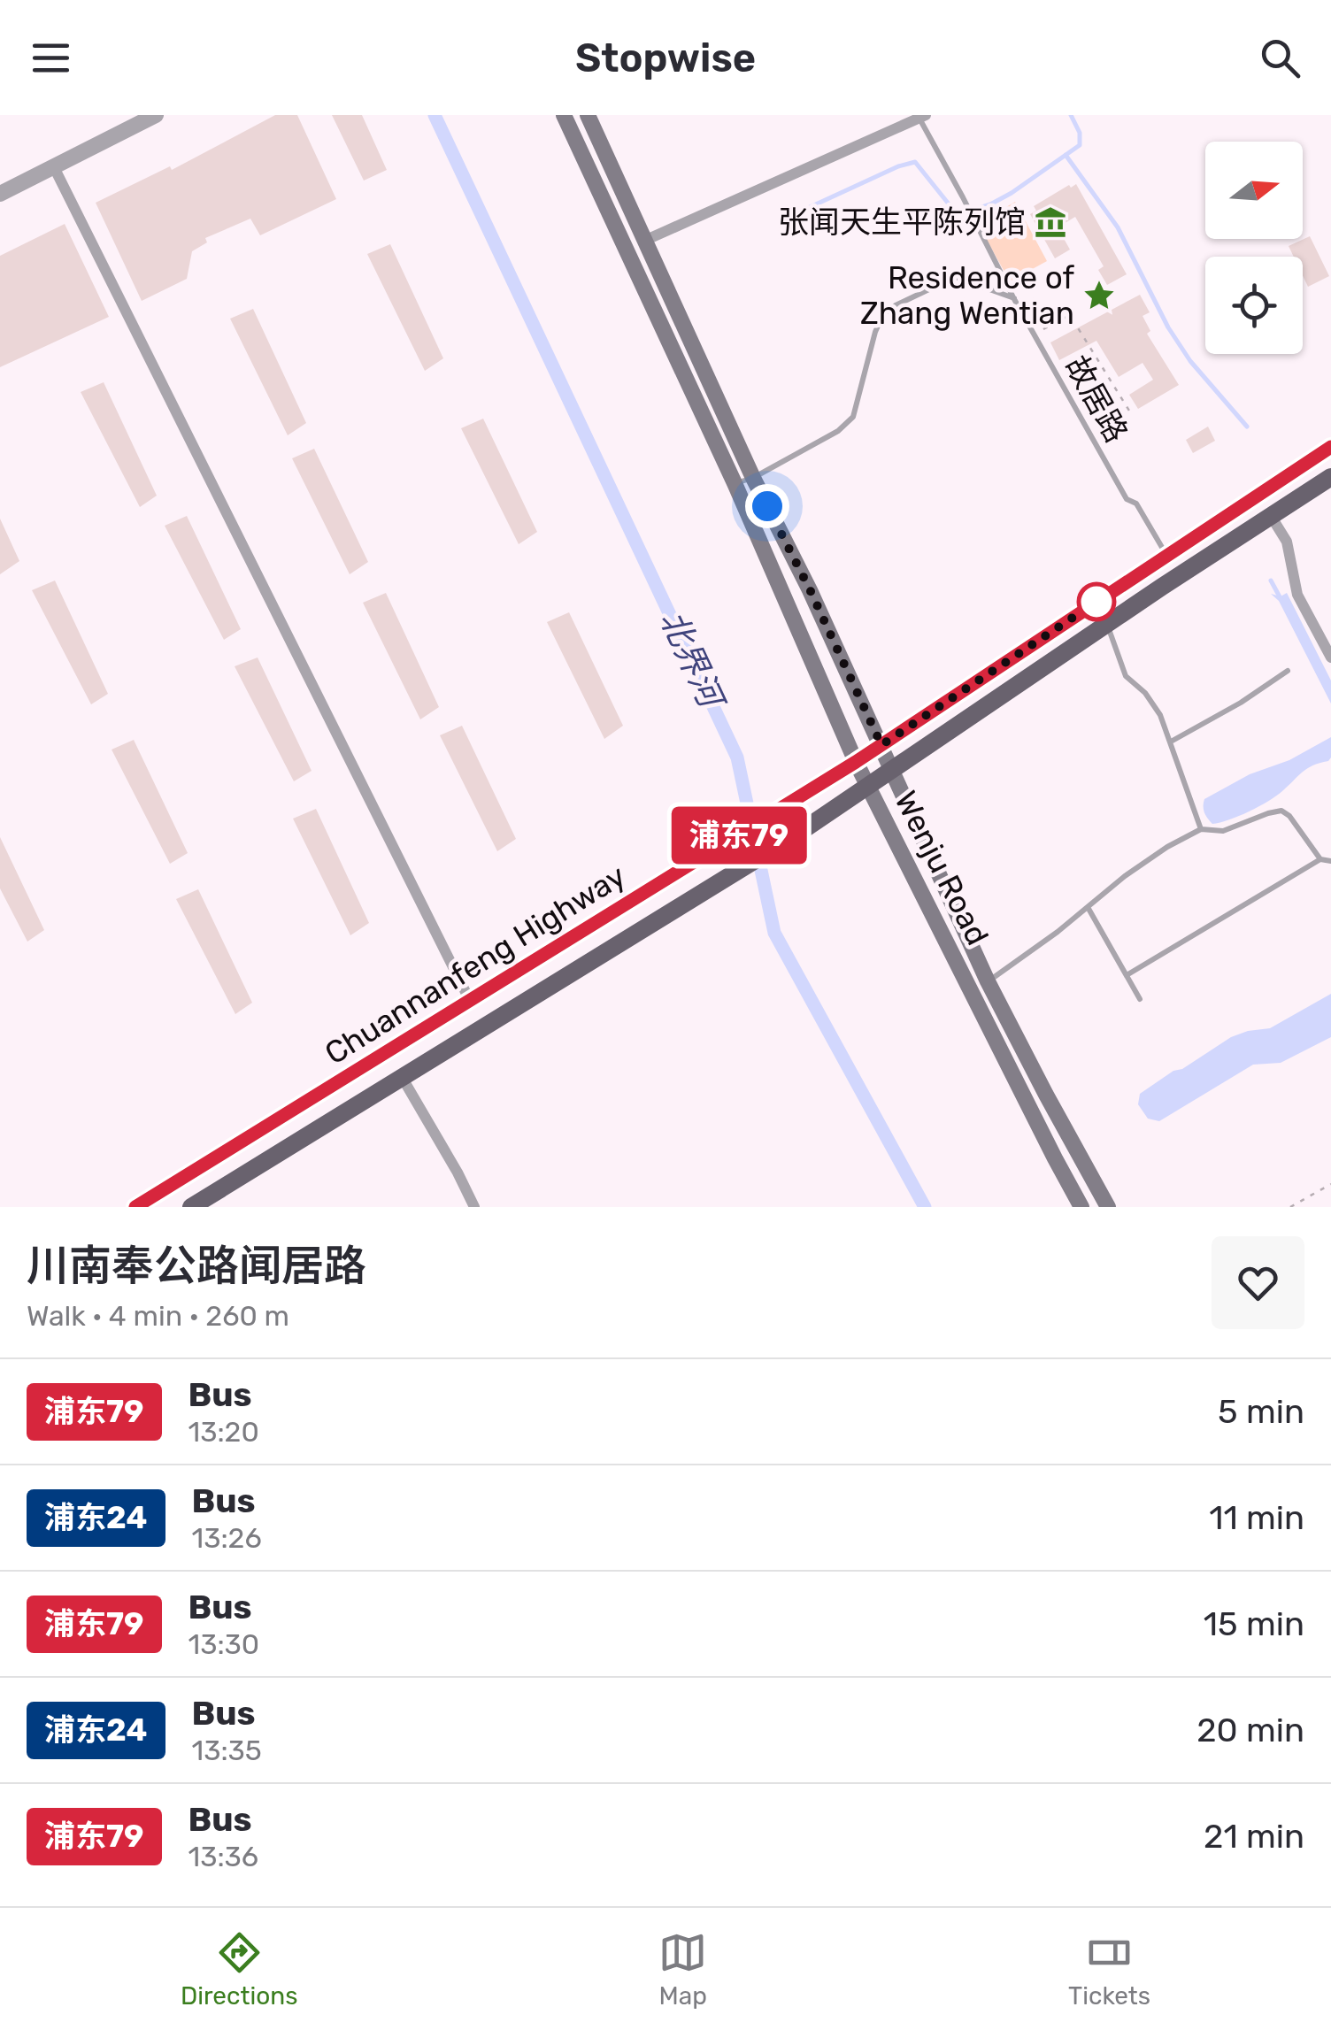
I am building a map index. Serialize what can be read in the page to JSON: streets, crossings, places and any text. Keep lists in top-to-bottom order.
{
  "streets": {
    "main road": ["Wenju Road", "Chuannanfeng Highway"],
    "lane": ["故居路"]
  },
  "crossings": [
    ["故居路", "Chuannanfeng Highway"],
    ["Wenju Road", "Chuannanfeng Highway"]
  ],
  "water": ["北界河"],
  "places": {
    "museum": ["张闻天生平陈列馆"],
    "place": ["Residence of Zhang Wentian"]
  },
  "lines": ["bus line 浦东79"],
  "north": "right",
  "page": {
    "header": "Stopwise",
    "on_map": "浦东79",
    "heading": ["川南奉公路闻居路", "Walk · 4 min · 260 m"],
    "list": [
      {
        "mark": "浦东79",
        "name": "Bus",
        "note": "13:20",
        "value": "5 min"
      },
      {
        "mark": "浦东24",
        "name": "Bus",
        "note": "13:26",
        "value": "11 min"
      },
      {
        "mark": "浦东79",
        "name": "Bus",
        "note": "13:30",
        "value": "15 min"
      },
      {
        "mark": "浦东24",
        "name": "Bus",
        "note": "13:35",
        "value": "20 min"
      },
      {
        "mark": "浦东79",
        "name": "Bus",
        "note": "13:36",
        "value": "21 min"
      }
    ],
    "tabs": ["Directions", "Map", "Tickets"]
  }
}
